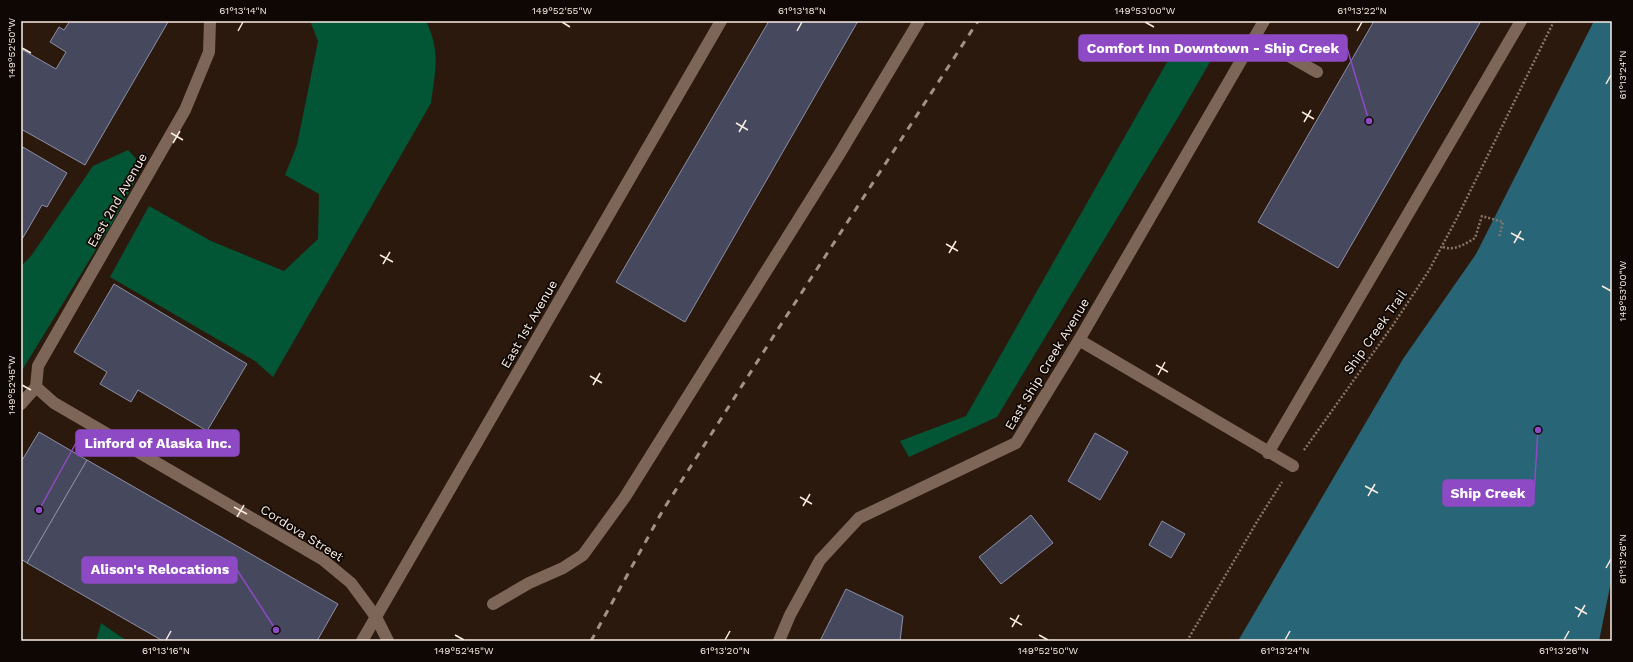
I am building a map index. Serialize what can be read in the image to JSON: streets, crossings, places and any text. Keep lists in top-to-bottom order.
{
  "streets": {
    "street": [
      "East 2nd Avenue",
      "East 1st Avenue",
      "East Ship Creek Avenue",
      "Cordova Street"
    ],
    "path": ["Ship Creek Trail"]
  },
  "crossings": [
    ["East 2nd Avenue", "Cordova Street"],
    ["East 1st Avenue", "Cordova Street"]
  ],
  "places": [
    "Comfort Inn Downtown - Ship Creek",
    "Ship Creek",
    "Linford of Alaska Inc.",
    "Alison's Relocations"
  ],
  "coordinates": [
    "61°13'14\"N",
    "149°52'55\"W",
    "61°13'18\"N",
    "149°53'00\"W",
    "61°13'22\"N",
    "149°52'50\"W",
    "61°13'24\"N",
    "149°52'45\"W",
    "61°13'26\"N",
    "61°13'16\"N",
    "61°13'20\"N"
  ]
}
